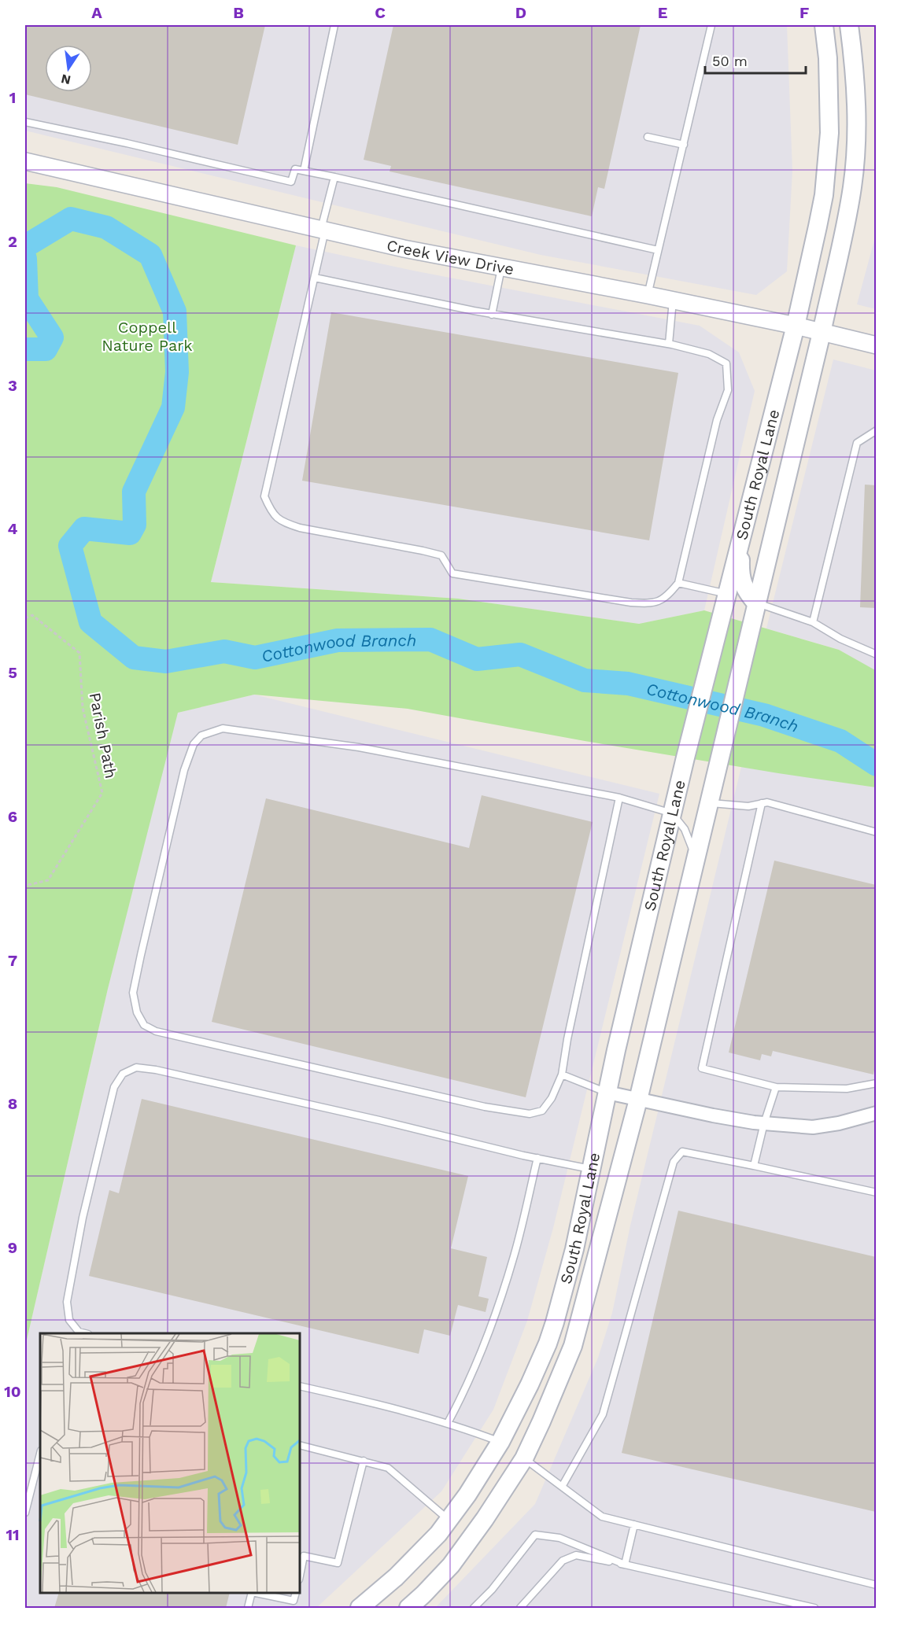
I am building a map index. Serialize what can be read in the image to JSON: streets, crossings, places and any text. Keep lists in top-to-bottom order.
{
  "streets": {
    "main road": ["South Royal Lane"],
    "street": ["Creek View Drive"],
    "path": ["Parish Path"]
  },
  "crossings": [
    ["Creek View Drive", "South Royal Lane"]
  ],
  "water": ["Cottonwood Branch"],
  "parks": ["Coppell Nature Park"],
  "scale_bar": "50 m",
  "north": "bottom",
  "grid": {
    "columns": [
      "A",
      "B",
      "C",
      "D",
      "E",
      "F"
    ],
    "rows": [
      "1",
      "2",
      "3",
      "4",
      "5",
      "6",
      "7",
      "8",
      "9",
      "10",
      "11"
    ]
  }
}
